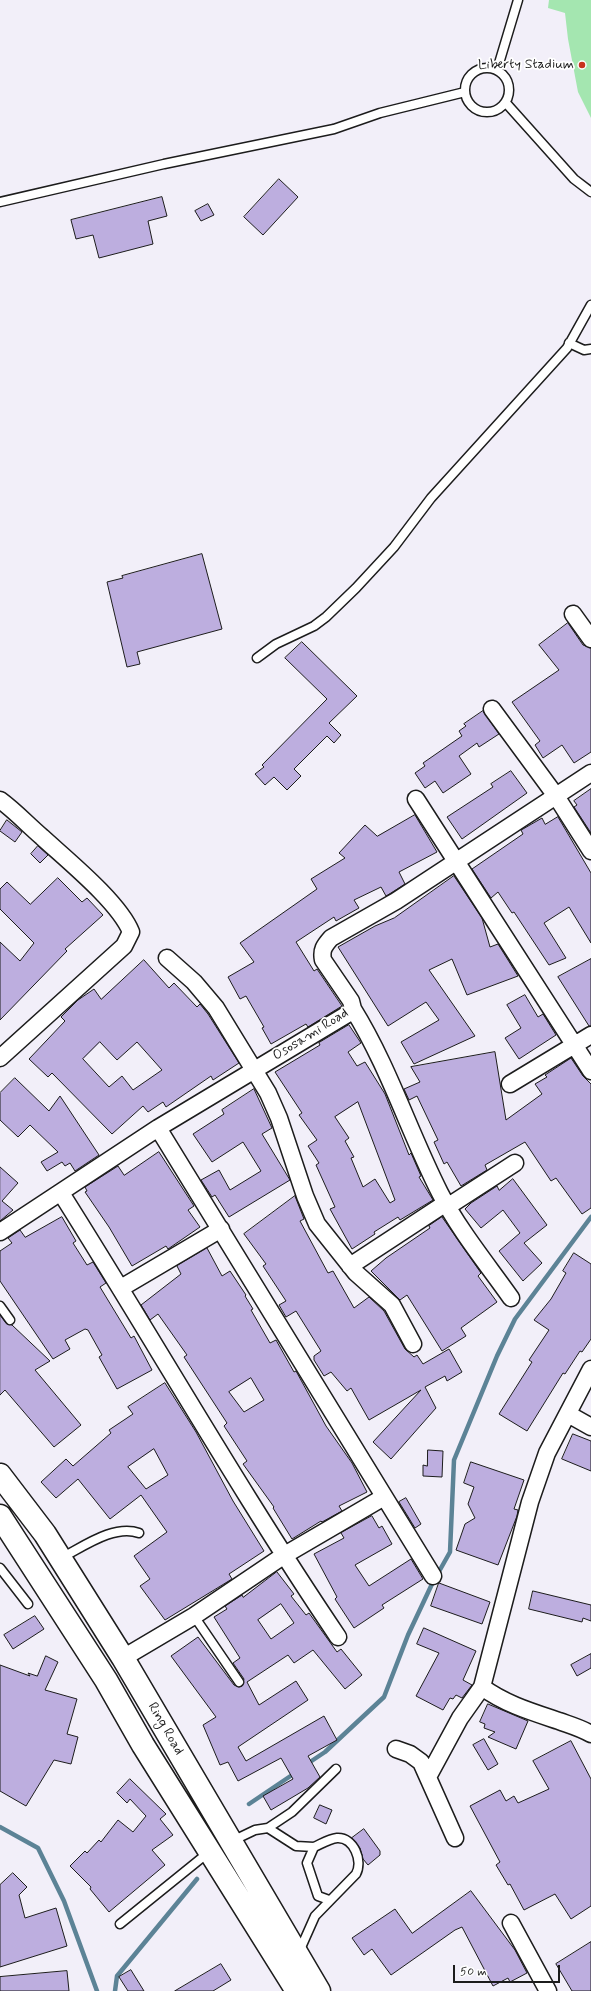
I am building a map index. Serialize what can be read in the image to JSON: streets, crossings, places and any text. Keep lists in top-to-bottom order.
{
  "streets": {
    "main road": ["Ring Road"],
    "street": ["Ososami Road"]
  },
  "places": ["Liberty Stadium"],
  "scale_bar": "50 m"
}
